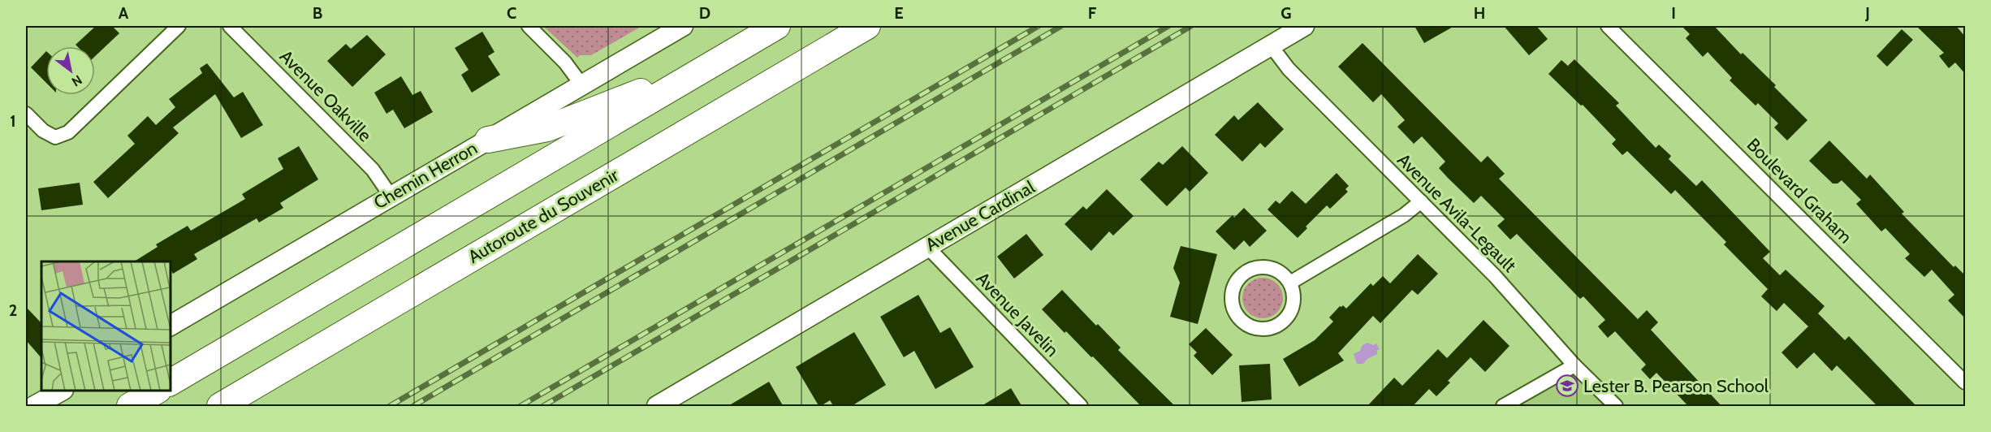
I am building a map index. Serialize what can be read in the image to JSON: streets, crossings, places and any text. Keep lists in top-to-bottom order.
{
  "streets": {
    "highway": ["Autoroute du Souvenir"],
    "main road": ["Chemin Herron", "Avenue Cardinal"],
    "street": [
      "Avenue Oakville",
      "Boulevard Graham",
      "Avenue Avila-Legault",
      "Avenue Javelin"
    ]
  },
  "crossings": [
    ["Avenue Oakville", "Chemin Herron"],
    ["Avenue Avila-Legault", "Avenue Cardinal"],
    ["Avenue Cardinal", "Avenue Javelin"]
  ],
  "places": {
    "school or university": ["Lester B. Pearson School"]
  },
  "north": "bottom right",
  "grid": {
    "columns": [
      "A",
      "B",
      "C",
      "D",
      "E",
      "F",
      "G",
      "H",
      "I",
      "J"
    ],
    "rows": ["1", "2"]
  }
}
